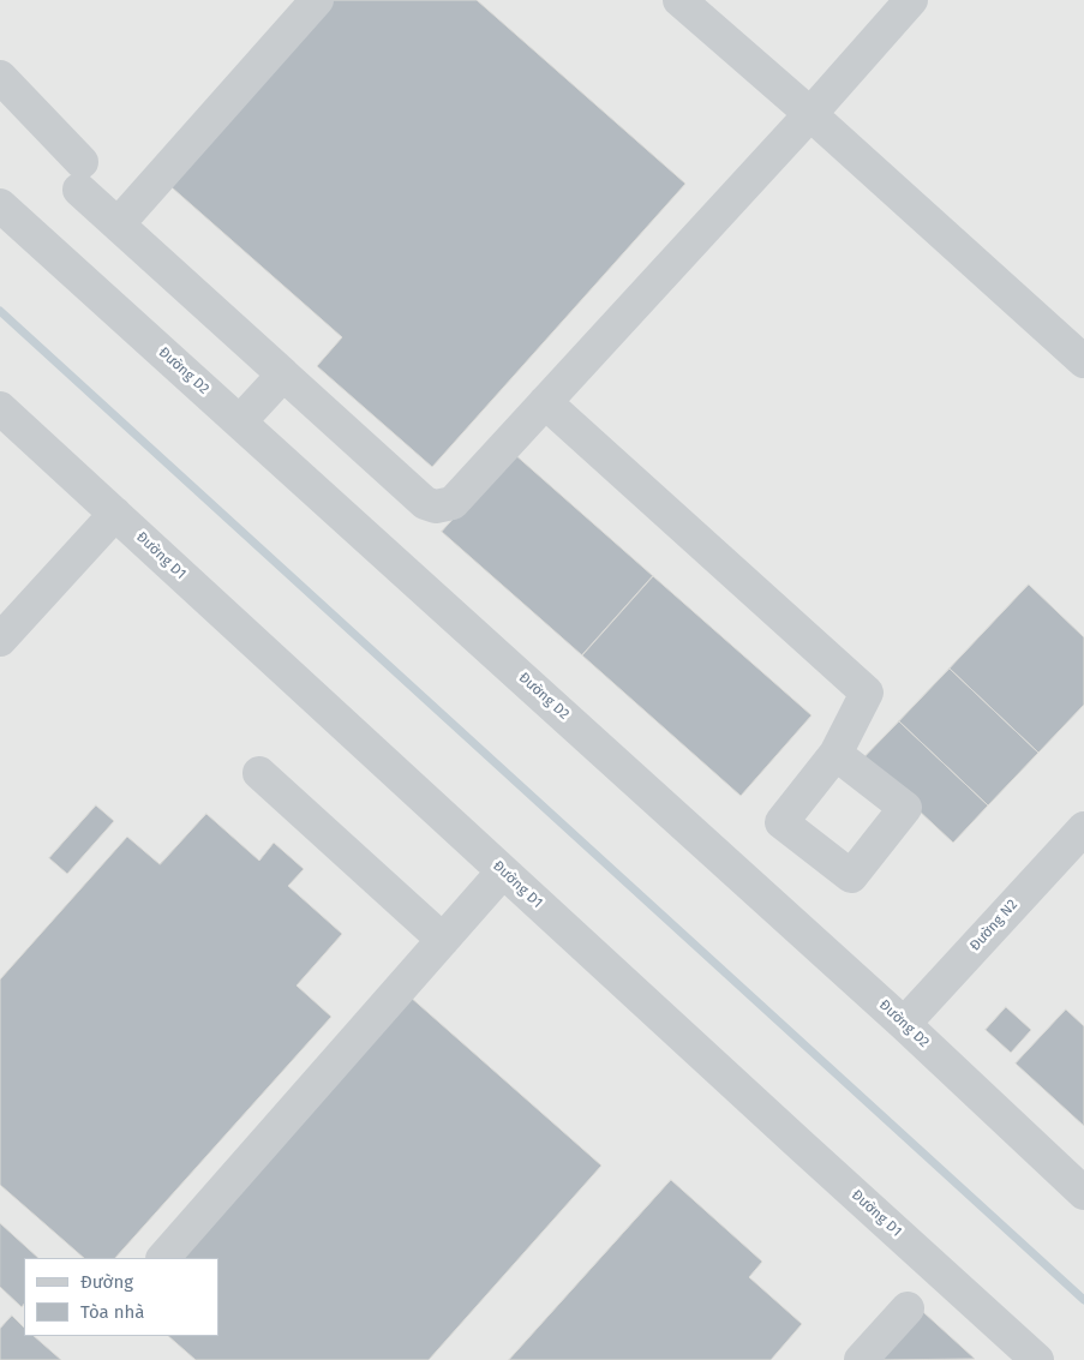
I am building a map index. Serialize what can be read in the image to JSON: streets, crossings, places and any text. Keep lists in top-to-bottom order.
{
  "streets": {
    "street": ["Đường D2", "Đường D1", "Đường N2"]
  },
  "crossings": [
    ["Đường D2", "Đường N2"]
  ],
  "legend": ["Đường", "Tòa nhà"]
}
